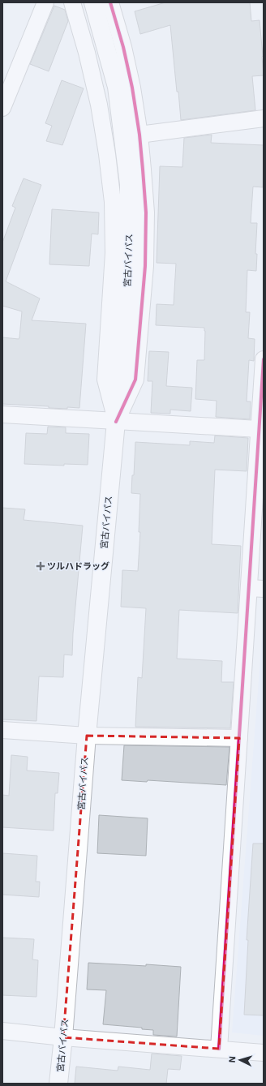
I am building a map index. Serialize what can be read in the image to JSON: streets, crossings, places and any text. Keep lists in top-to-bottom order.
{
  "streets": {
    "highway": ["宮古バイパス"]
  },
  "places": {
    "health": ["ツルハドラッグ"]
  },
  "north": "left"
}
